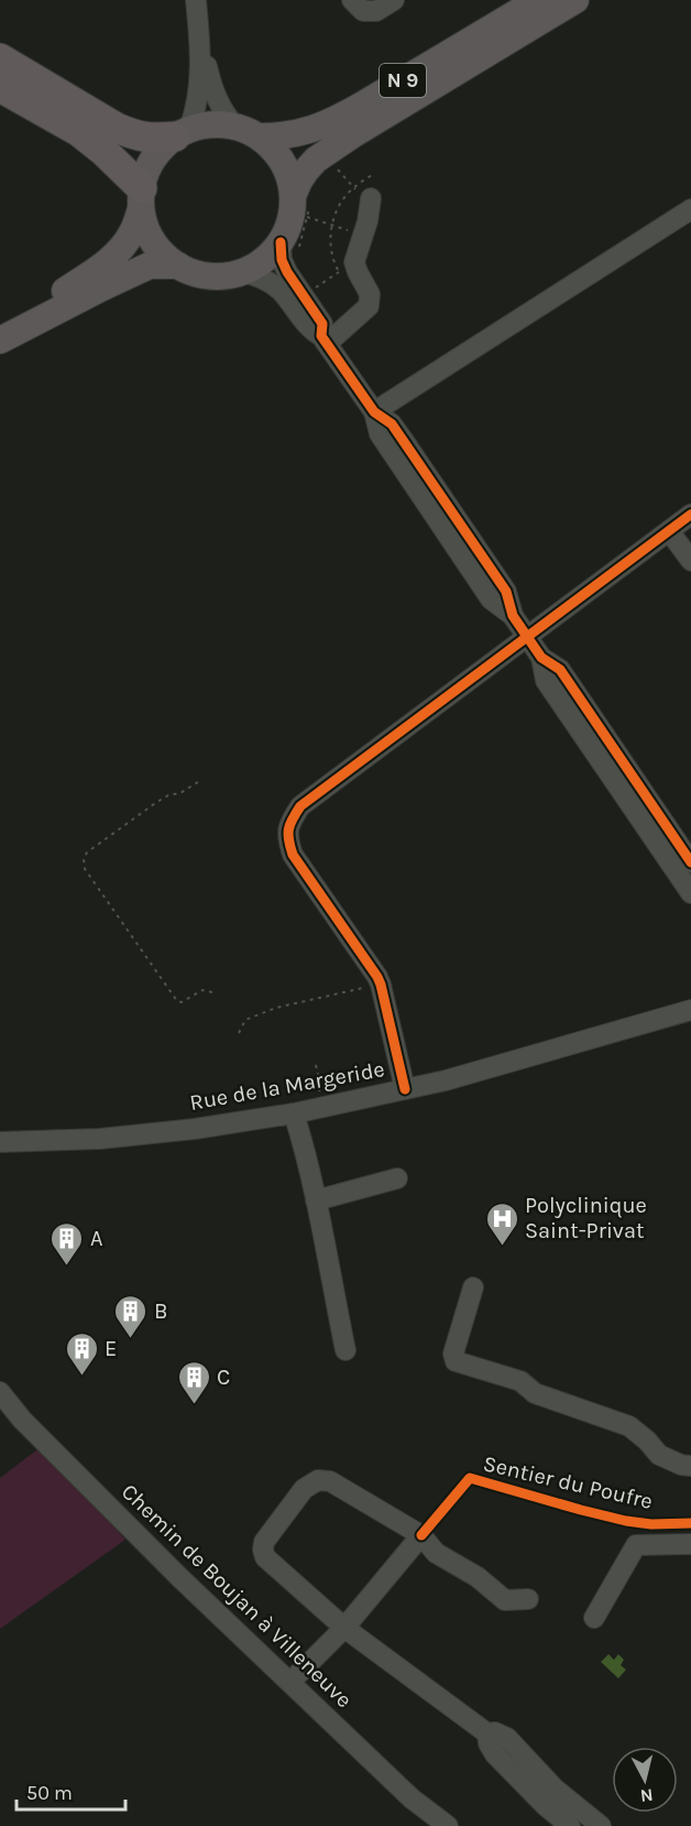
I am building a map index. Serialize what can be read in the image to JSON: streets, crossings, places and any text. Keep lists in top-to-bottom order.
{
  "streets": {
    "main road": ["N 9"],
    "street": ["Rue de la Margeride", "Chemin de Boujan à Villeneuve"],
    "cycle path": ["Sentier du Poufre"]
  },
  "places": {
    "hospital": ["Polyclinique Saint-Privat"],
    "building": [
      "A",
      "B",
      "E",
      "C"
    ]
  },
  "scale_bar": "50 m",
  "north": "bottom"
}
